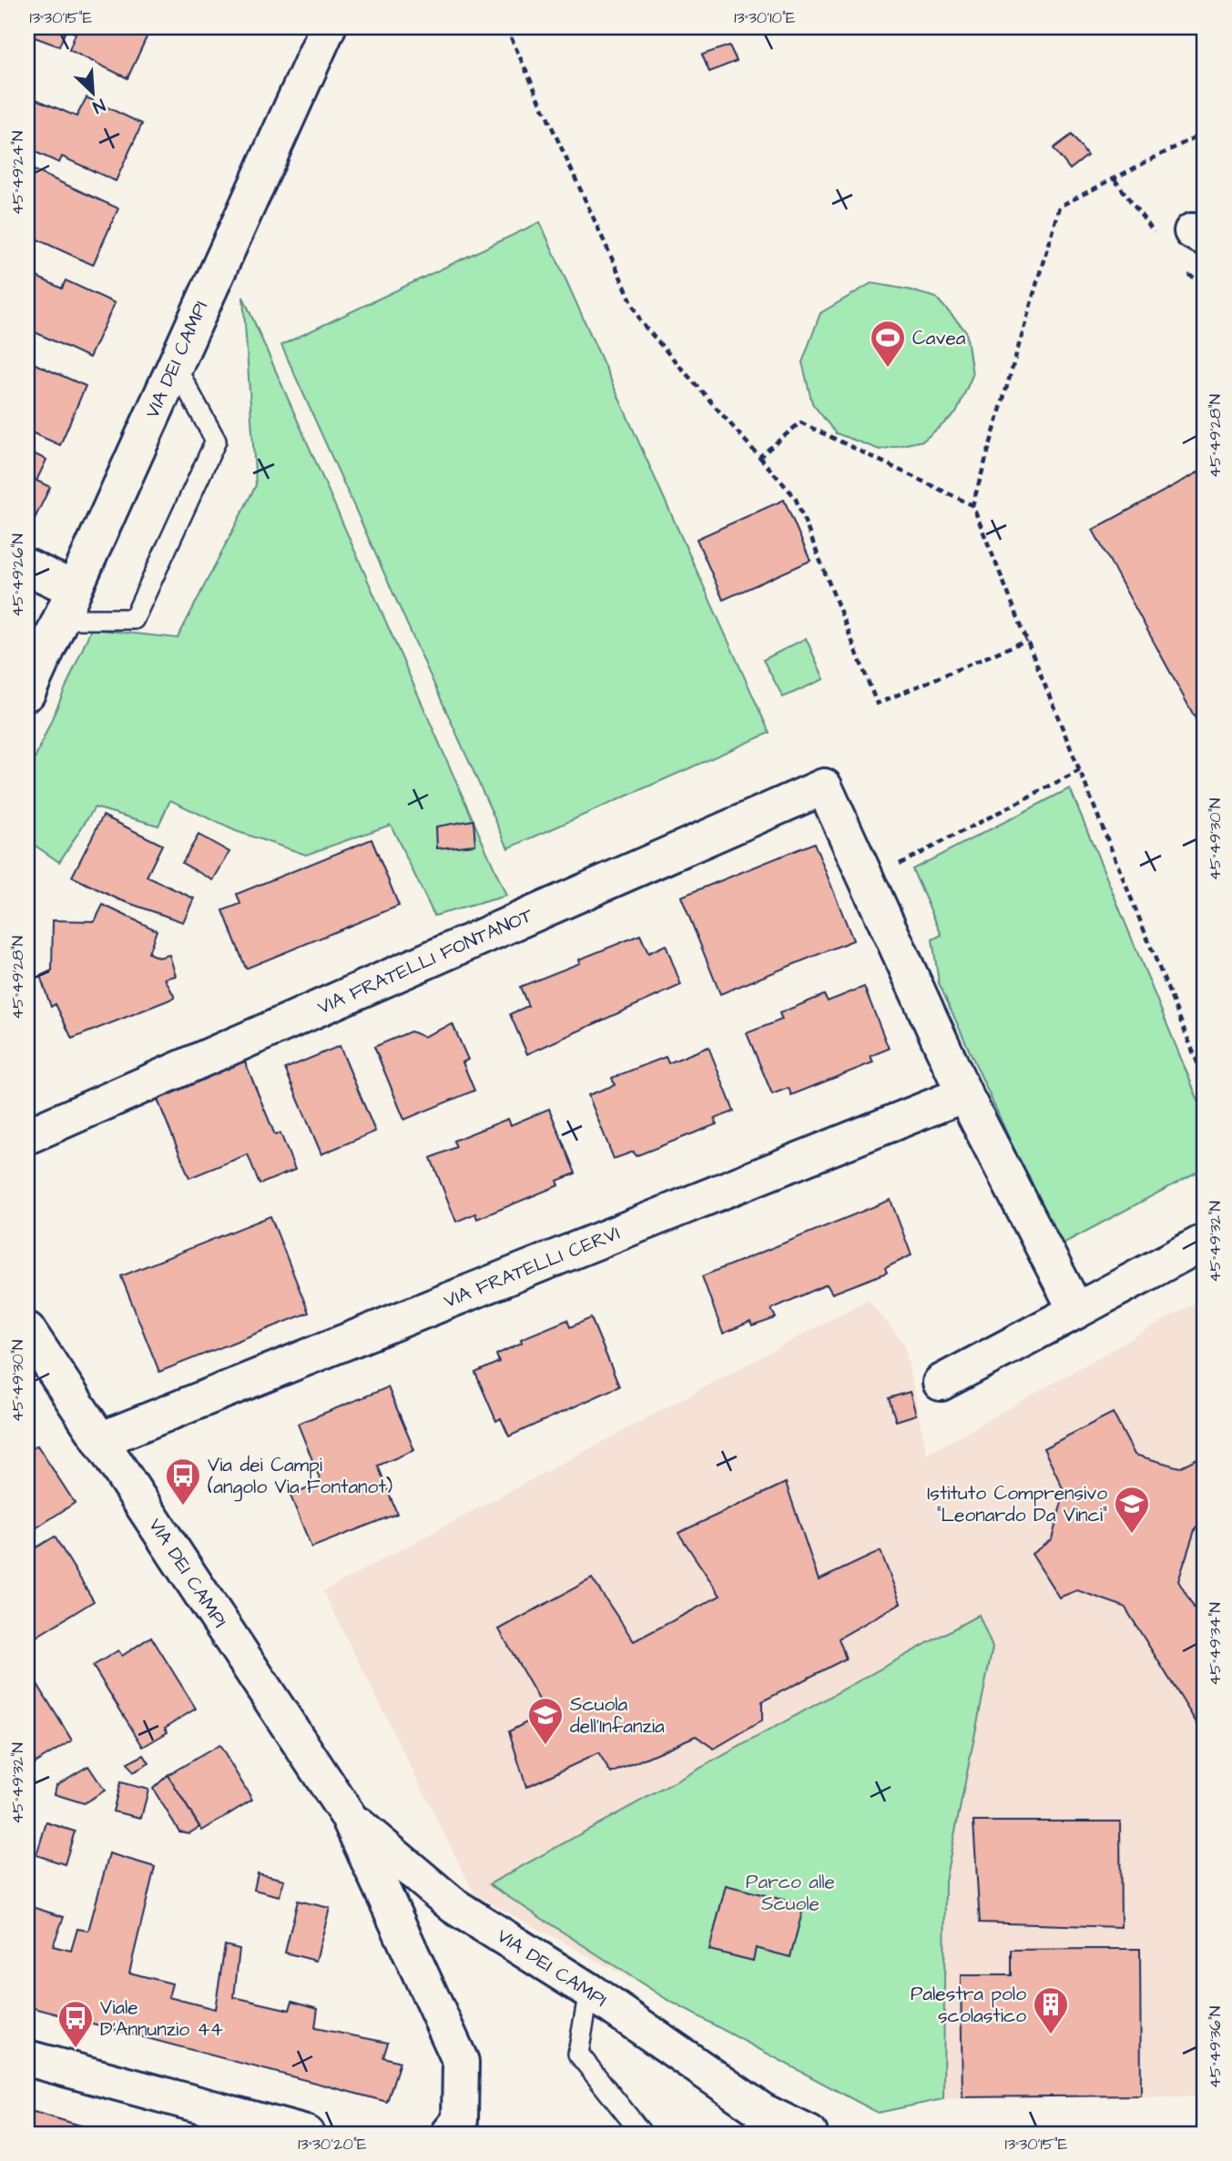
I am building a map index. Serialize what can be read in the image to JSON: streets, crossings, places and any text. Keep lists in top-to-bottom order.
{
  "streets": {
    "street": ["VIA DEI CAMPI", "VIA FRATELLI FONTANOT", "VIA FRATELLI CERVI"]
  },
  "crossings": [
    ["VIA DEI CAMPI", "VIA FRATELLI CERVI"]
  ],
  "parks": ["Parco alle Scuole"],
  "places": {
    "sports": ["Cavea"],
    "bus stop": ["Via dei Campi (angolo Via Fontanot)", "Viale D'Annunzio 44"],
    "school or university": ["Istituto Comprensivo \"Leonardo Da Vinci\"", "Scuola dell'Infanzia"],
    "building": ["Palestra polo scolastico"]
  },
  "north": "bottom right",
  "coordinates": [
    "13°30'15\"E",
    "13°30'10\"E",
    "45°49'24\"N",
    "45°49'28\"N",
    "45°49'26\"N",
    "45°49'30\"N",
    "45°49'32\"N",
    "45°49'34\"N",
    "45°49'36\"N",
    "13°30'20\"E"
  ]
}
